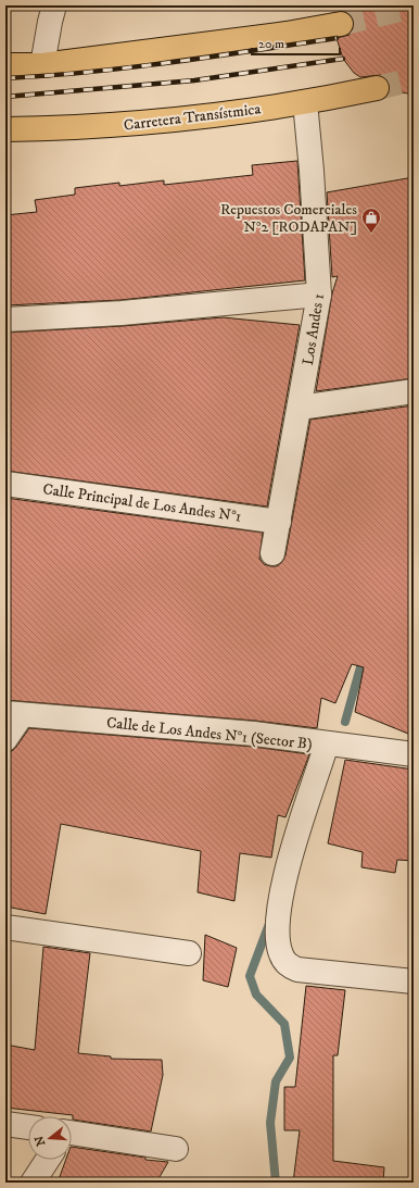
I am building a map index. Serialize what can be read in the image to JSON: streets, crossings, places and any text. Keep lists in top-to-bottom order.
{
  "streets": {
    "main road": ["Carretera Transístmica"],
    "street": ["Los Andes 1", "Calle Principal de Los Andes N°1", "Calle de Los Andes N°1 (Sector B)"]
  },
  "crossings": [
    ["Carretera Transístmica", "Los Andes 1"],
    ["Los Andes 1", "Calle Principal de Los Andes N°1"]
  ],
  "places": {
    "shop": ["Repuestos Comerciales N°2 [RODAPAN]"]
  },
  "scale_bar": "20 m",
  "north": "left"
}
